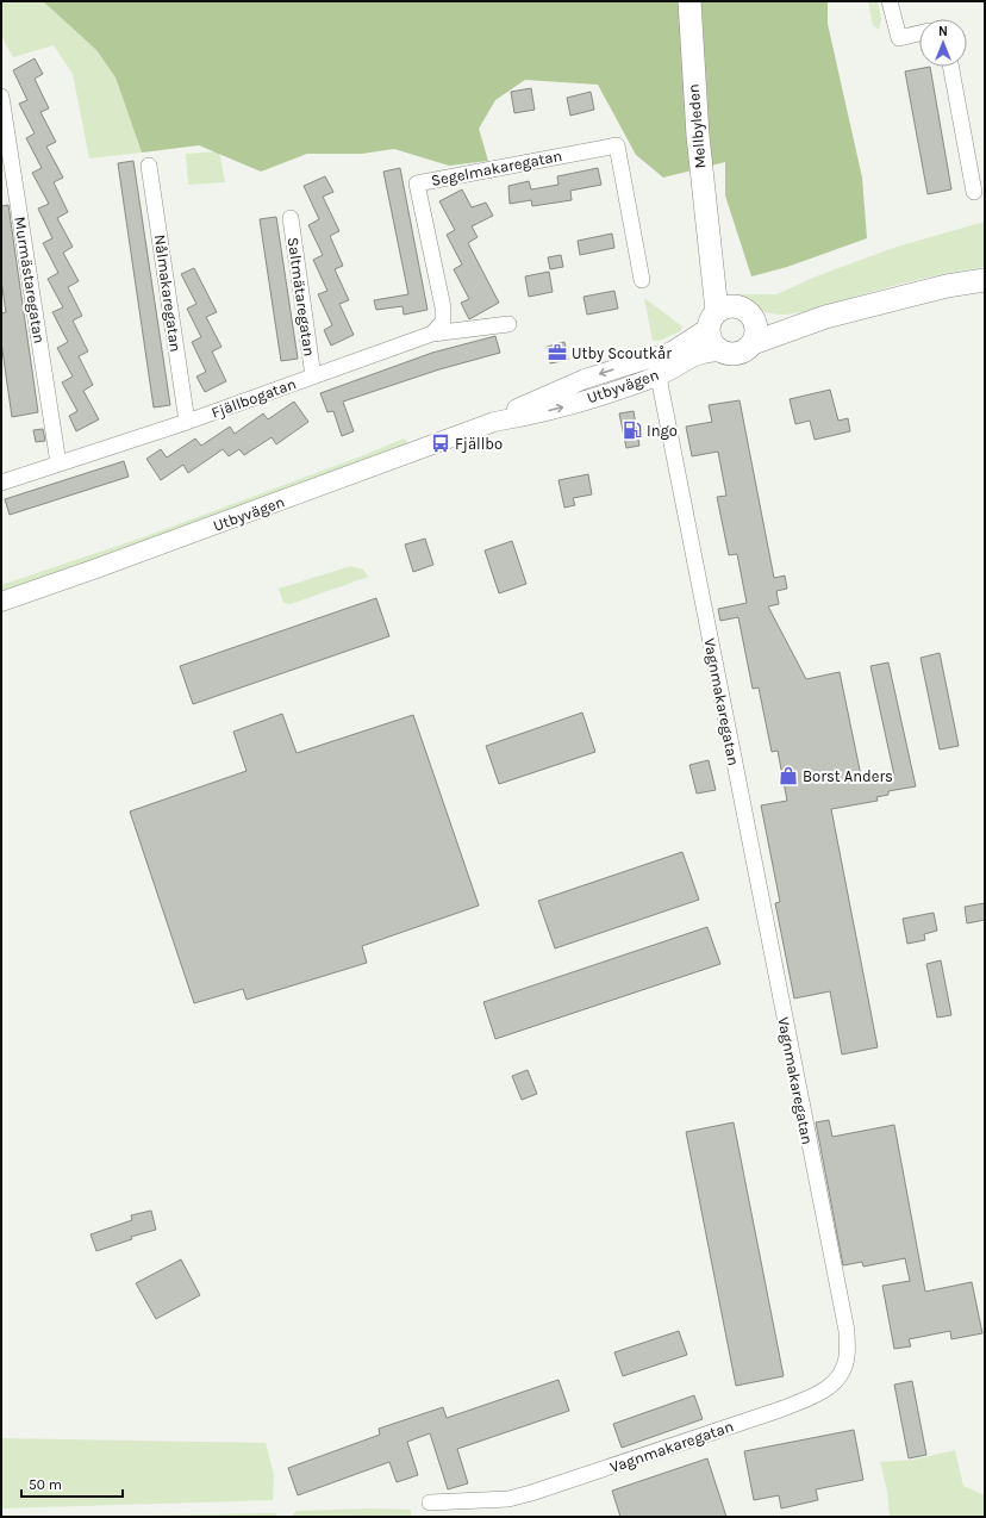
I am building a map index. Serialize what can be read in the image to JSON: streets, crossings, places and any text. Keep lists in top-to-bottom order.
{
  "streets": {
    "main road": ["Mellbyleden", "Utbyvägen"],
    "street": [
      "Segelmakaregatan",
      "Murmästaregatan",
      "Nålmakaregatan",
      "Saltmätaregatan",
      "Fjällbogatan",
      "Vagnmakaregatan"
    ]
  },
  "crossings": [
    ["Mellbyleden", "Utbyvägen"],
    ["Segelmakaregatan", "Fjällbogatan"],
    ["Murmästaregatan", "Fjällbogatan"],
    ["Nålmakaregatan", "Fjällbogatan"],
    ["Saltmätaregatan", "Fjällbogatan"],
    ["Utbyvägen", "Vagnmakaregatan"]
  ],
  "places": {
    "office": ["Utby Scoutkår"],
    "fuel station": ["Ingo"],
    "bus stop": ["Fjällbo"],
    "shop": ["Borst Anders"]
  },
  "scale_bar": "50 m",
  "north": "top"
}
